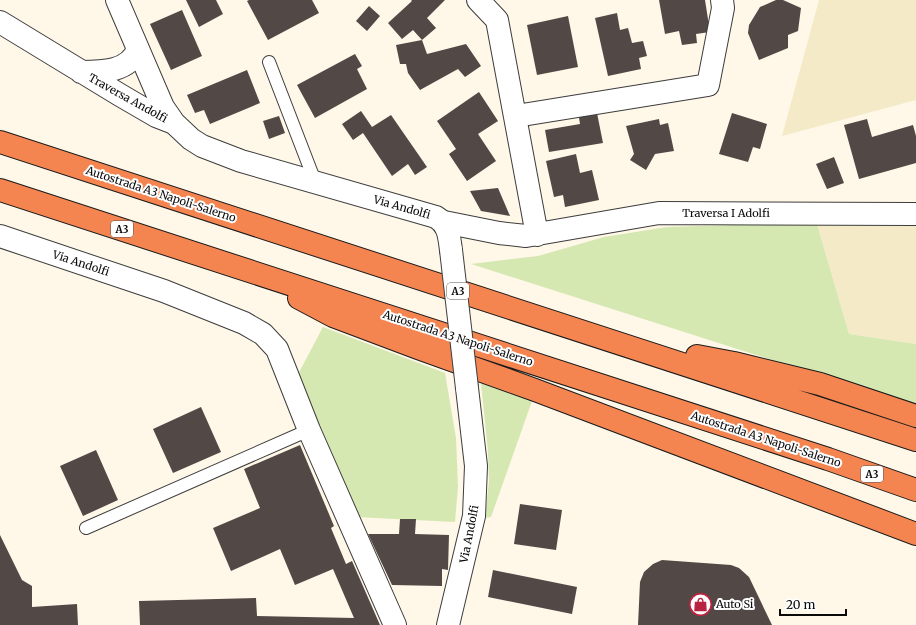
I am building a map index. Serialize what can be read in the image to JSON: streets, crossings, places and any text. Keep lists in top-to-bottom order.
{
  "streets": {
    "highway": ["Autostrada A3 Napoli-Salerno", "A3"],
    "street": ["Traversa Andolfi", "Via Andolfi", "Traversa I Adolfi"]
  },
  "crossings": [
    ["Traversa Andolfi", "Via Andolfi"],
    ["Via Andolfi", "Traversa I Adolfi"]
  ],
  "places": {
    "shop": ["Auto Si"]
  },
  "scale_bar": "20 m"
}
